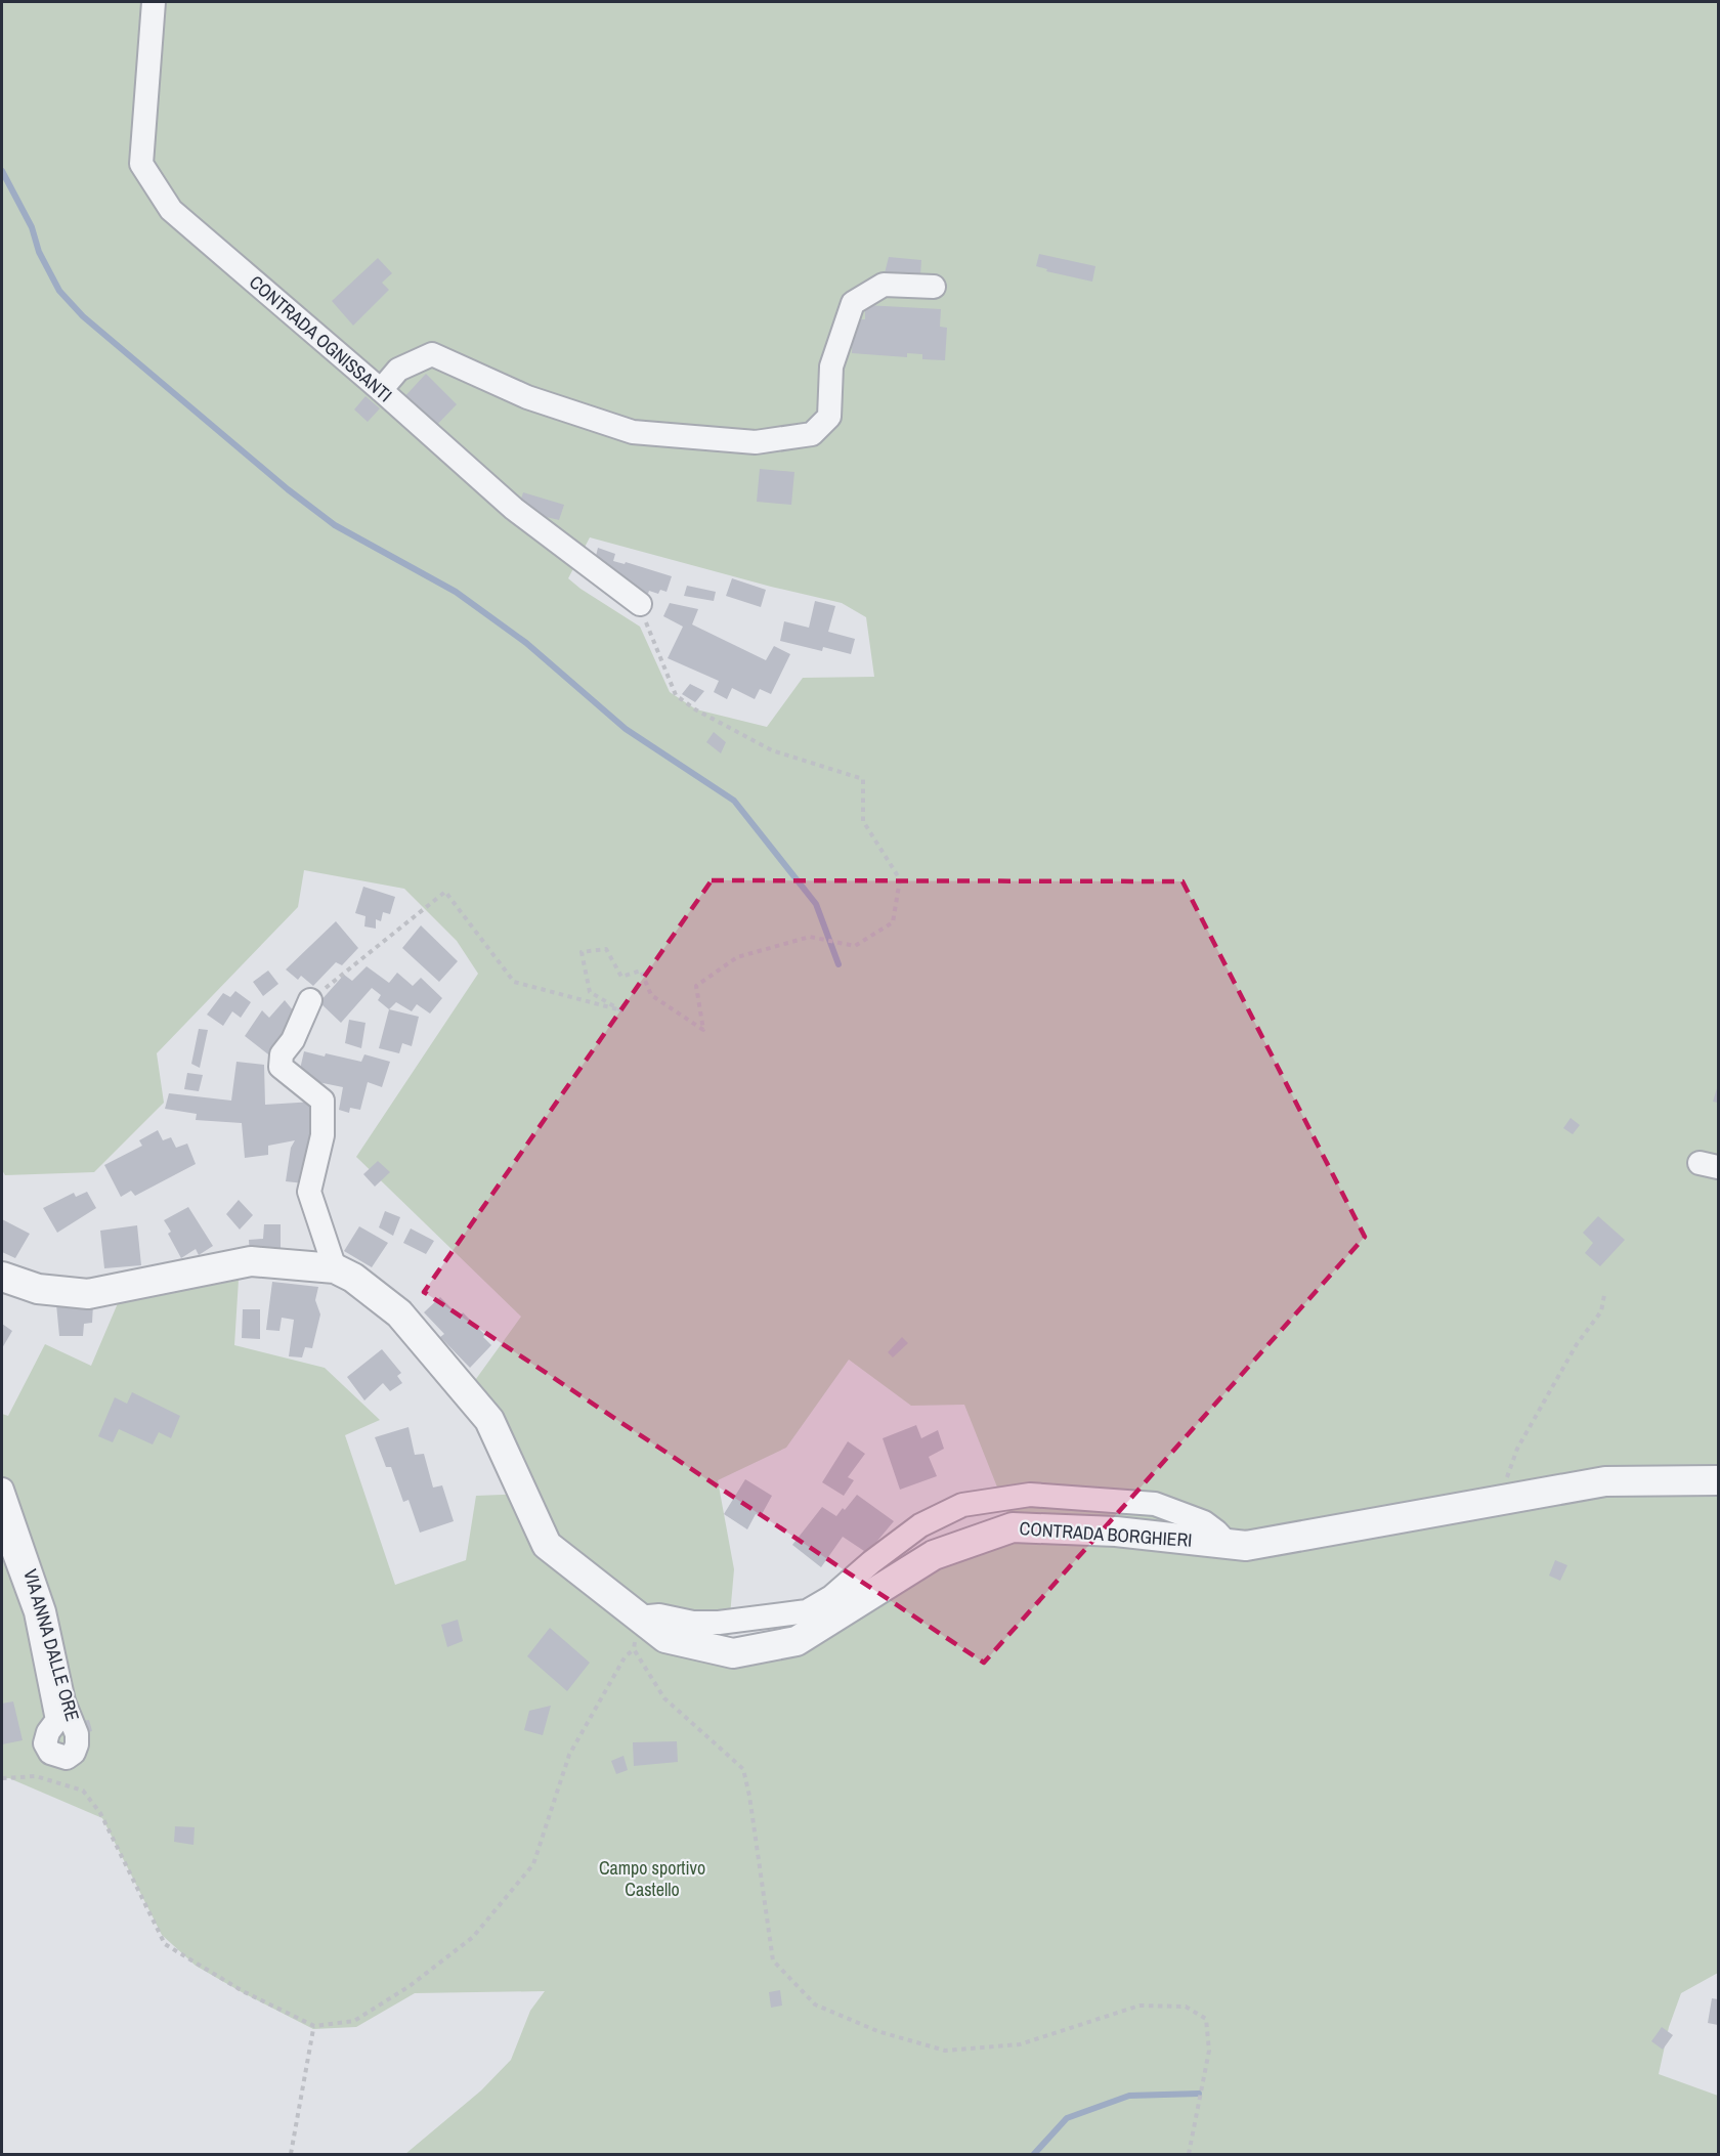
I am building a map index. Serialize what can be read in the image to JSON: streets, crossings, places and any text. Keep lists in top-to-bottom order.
{
  "streets": {
    "street": ["CONTRADA OGNISSANTI", "CONTRADA BORGHIERI", "VIA ANNA DALLE ORE"]
  },
  "parks": ["Campo sportivo Castello"]
}
